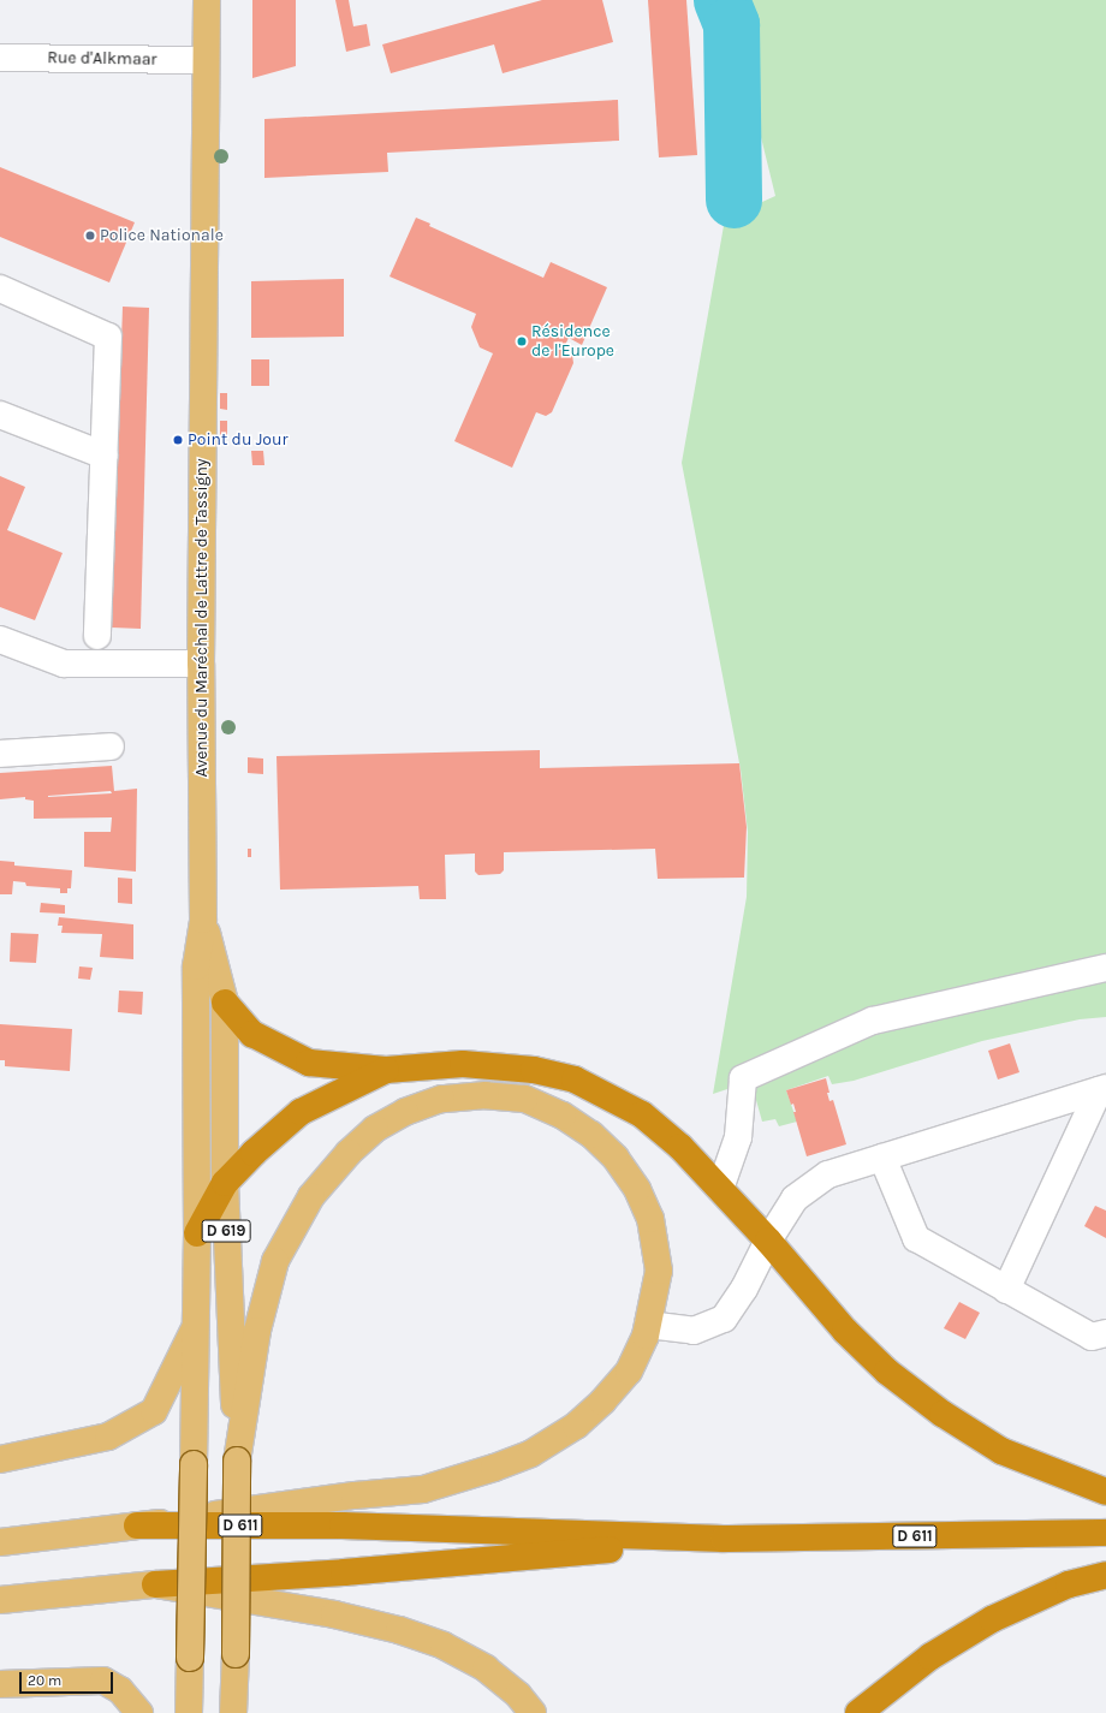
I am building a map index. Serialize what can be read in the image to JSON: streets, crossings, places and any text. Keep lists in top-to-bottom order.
{
  "streets": {
    "highway": ["D 611"],
    "main road": ["Avenue du Maréchal de Lattre de Tassigny", "D 619"],
    "street": ["Rue d'Alkmaar"]
  },
  "crossings": [
    ["Rue d'Alkmaar", "Avenue du Maréchal de Lattre de Tassigny"],
    ["Avenue du Maréchal de Lattre de Tassigny", "D 619"]
  ],
  "places": ["Police Nationale", "Résidence de l'Europe", "Point du Jour"],
  "scale_bar": "20 m"
}
